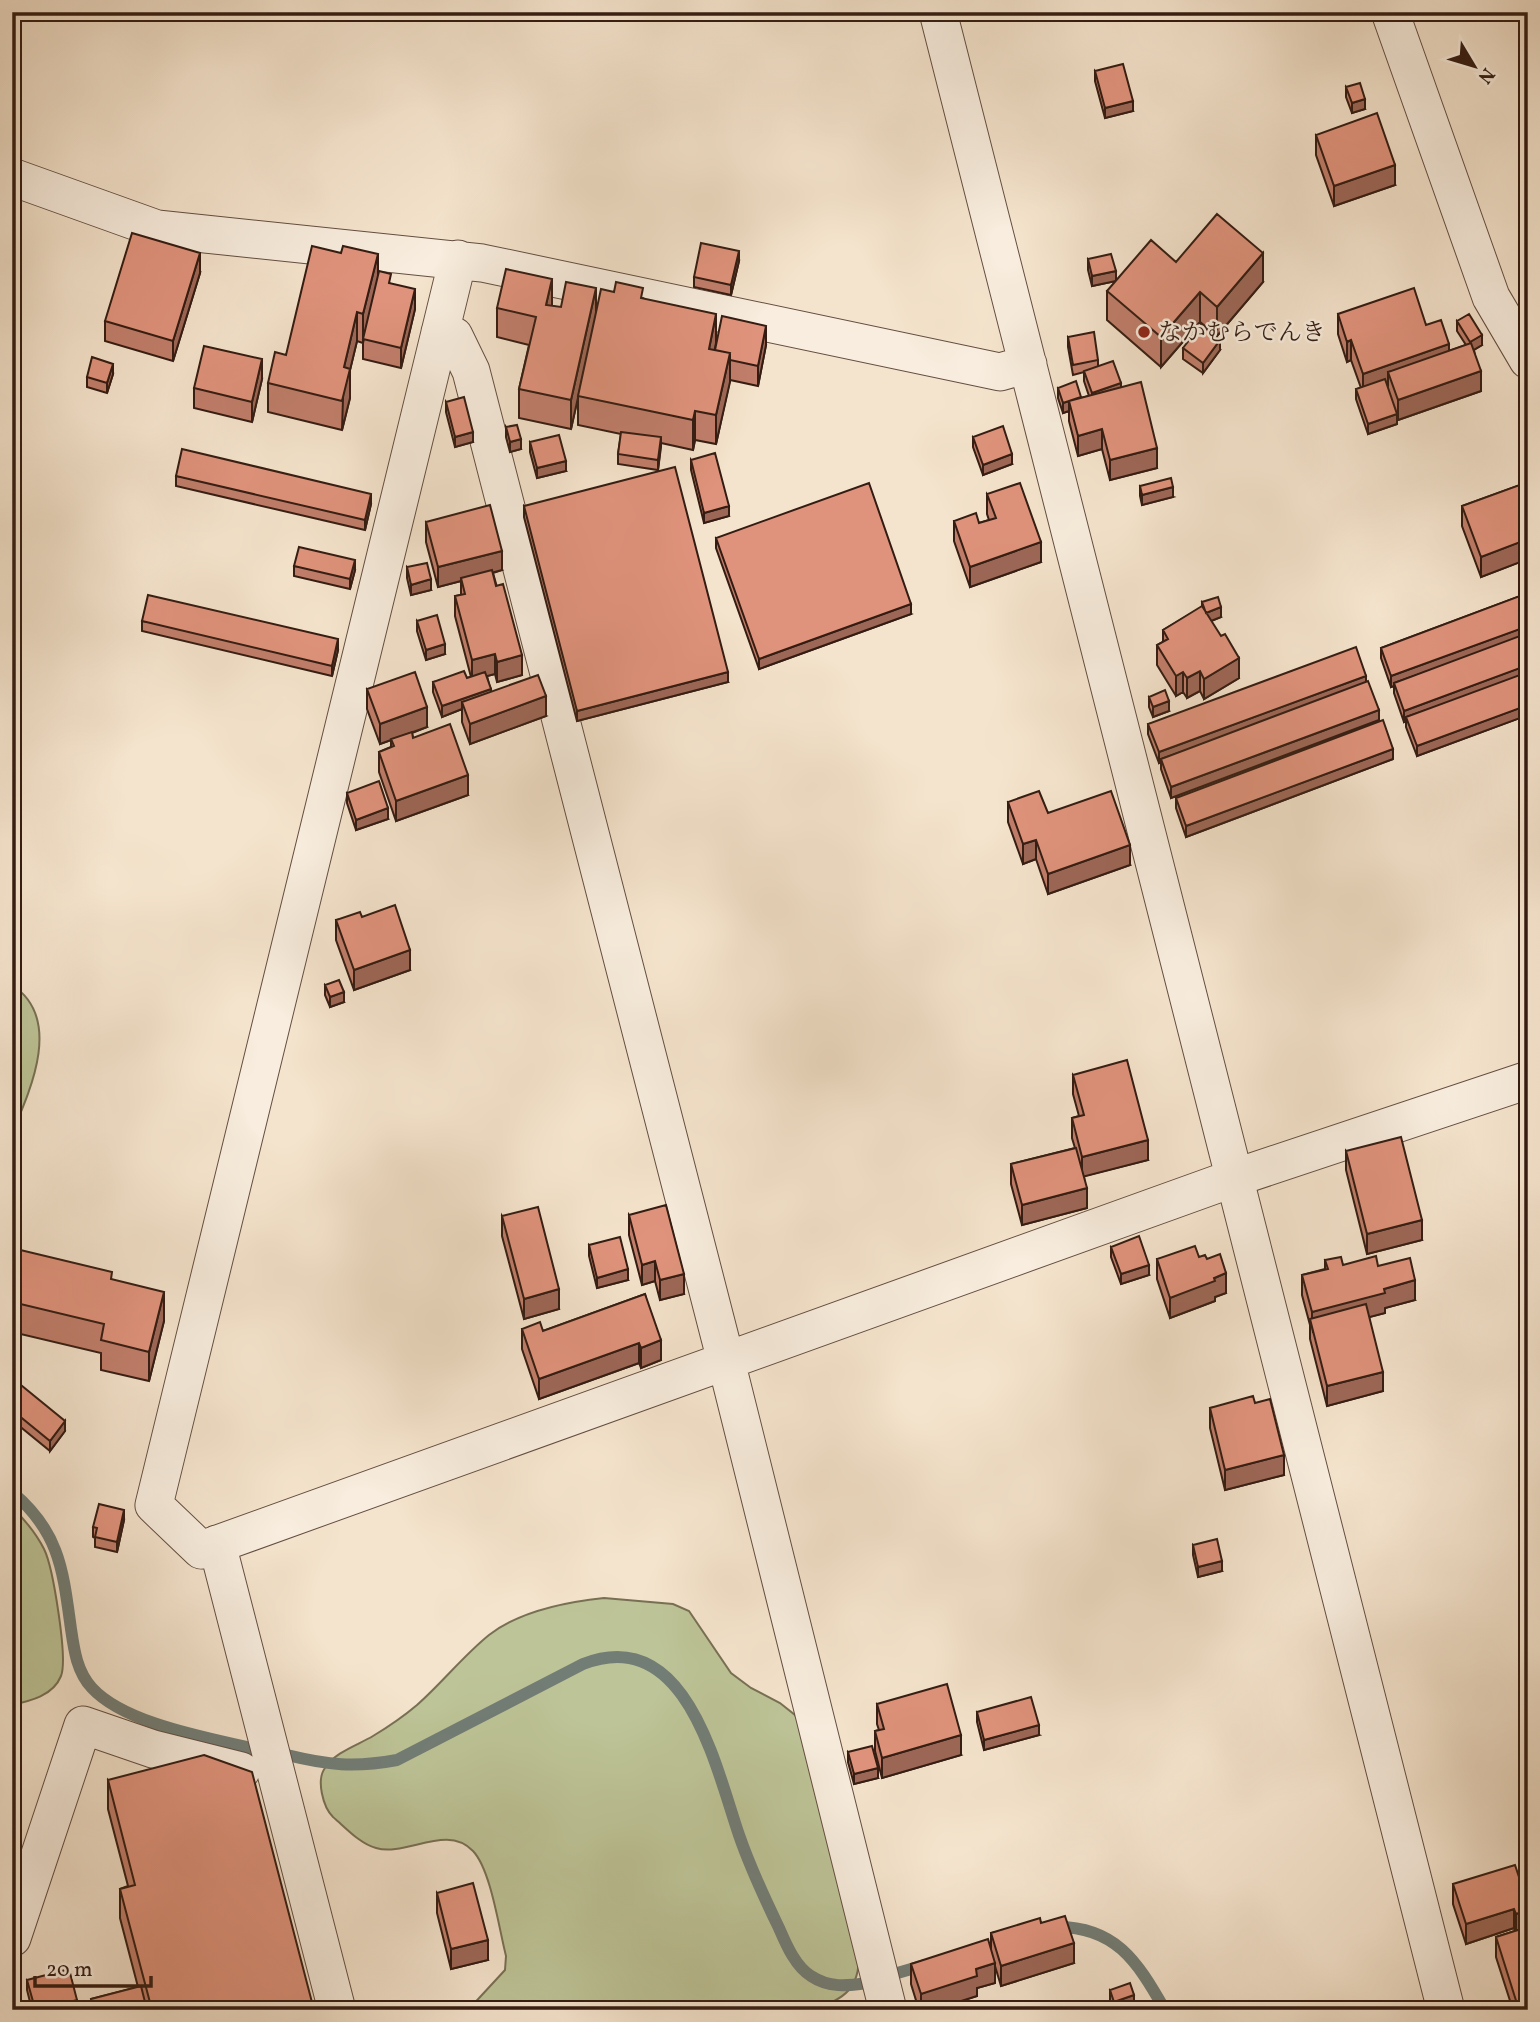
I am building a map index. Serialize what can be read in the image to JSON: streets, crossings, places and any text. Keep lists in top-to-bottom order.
{
  "places": ["なかむらでんき"],
  "scale_bar": "20 m",
  "north": "bottom right"
}
